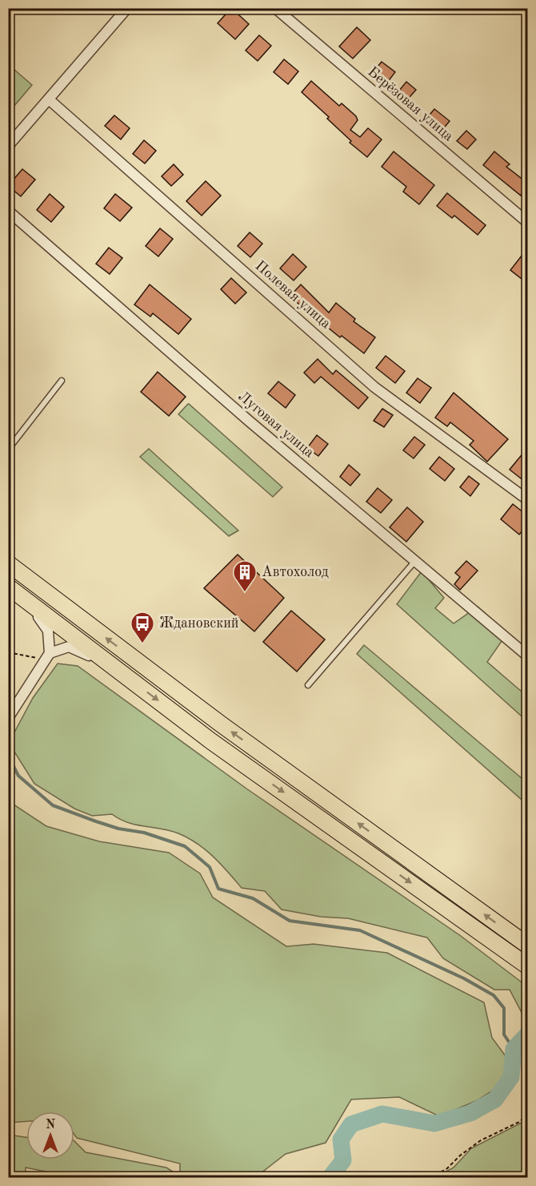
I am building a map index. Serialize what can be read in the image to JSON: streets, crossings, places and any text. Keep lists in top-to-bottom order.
{
  "streets": {
    "street": ["Берёзовая улица", "Полевая улица", "Луговая улица"]
  },
  "places": {
    "building": ["Автохолод"],
    "bus stop": ["Ждановский"]
  },
  "north": "top"
}
